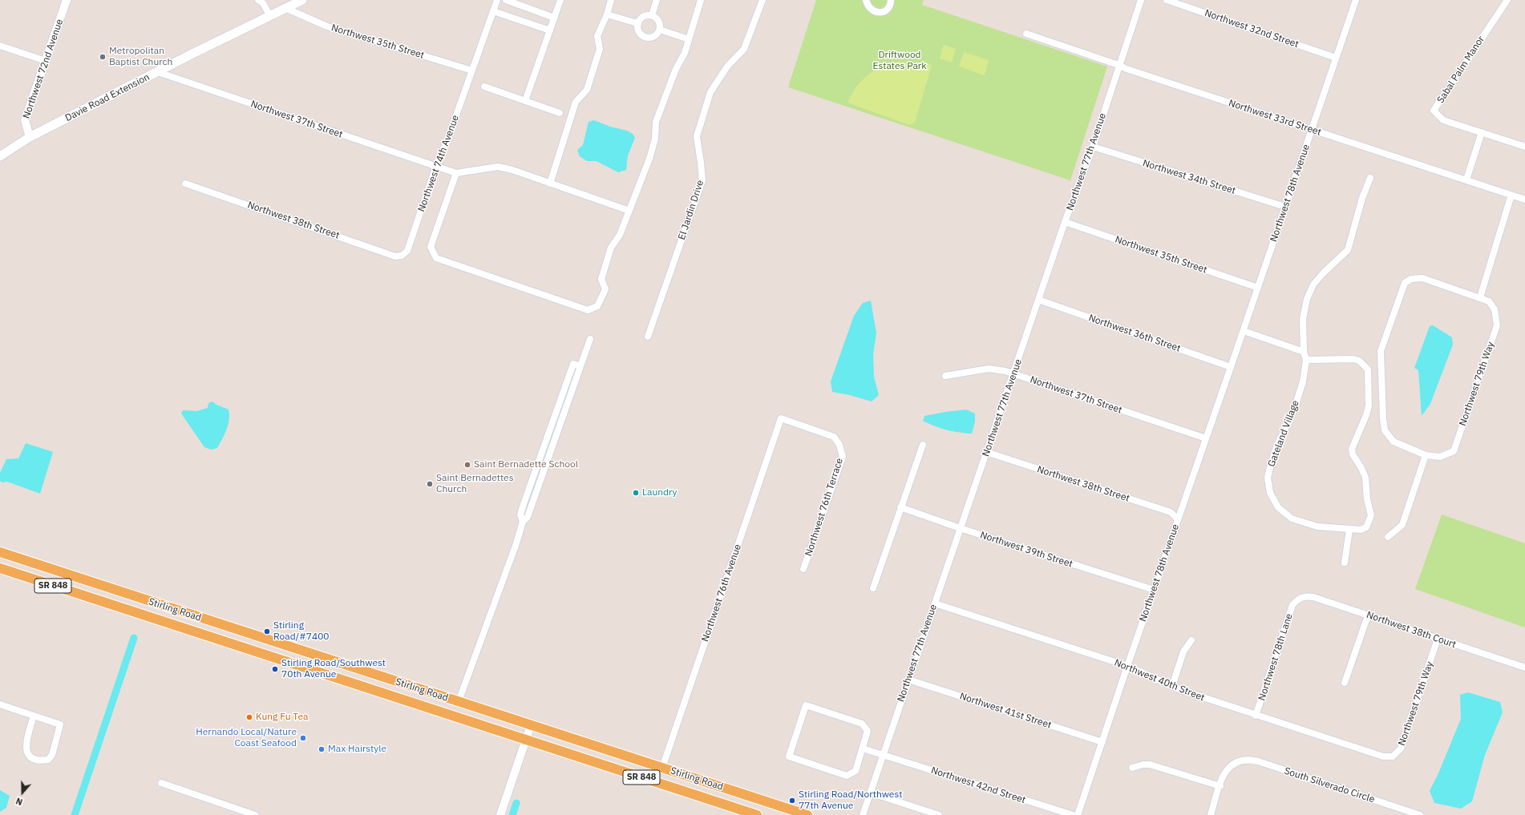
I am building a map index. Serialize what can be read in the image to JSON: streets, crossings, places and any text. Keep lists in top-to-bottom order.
{
  "streets": {
    "main road": ["Davie Road Extension", "SR 848", "Stirling Road"],
    "street": [
      "Northwest 32nd Street",
      "Northwest 35th Street",
      "Northwest 72nd Avenue",
      "Sabal Palm Manor",
      "Northwest 33rd Street",
      "Northwest 37th Street",
      "Northwest 77th Avenue",
      "Northwest 74th Avenue",
      "Northwest 34th Street",
      "Northwest 78th Avenue",
      "El Jardin Drive",
      "Northwest 38th Street",
      "Northwest 36th Street",
      "Northwest 79th Way",
      "Gateland Village",
      "Northwest 76th Terrace",
      "Northwest 39th Street",
      "Northwest 76th Avenue",
      "Northwest 38th Court",
      "Northwest 78th Lane",
      "Northwest 40th Street",
      "Northwest 41st Street",
      "Northwest 42nd Street",
      "South Silverado Circle"
    ]
  },
  "crossings": [
    ["Northwest 32nd Street", "Northwest 78th Avenue"],
    ["Northwest 35th Street", "Davie Road Extension"],
    ["Northwest 35th Street", "Northwest 77th Avenue"],
    ["Northwest 35th Street", "Northwest 74th Avenue"],
    ["Northwest 35th Street", "Northwest 78th Avenue"],
    ["Northwest 72nd Avenue", "Davie Road Extension"],
    ["Davie Road Extension", "Northwest 37th Street"],
    ["Northwest 33rd Street", "Northwest 77th Avenue"],
    ["Northwest 33rd Street", "Northwest 78th Avenue"],
    ["Northwest 37th Street", "Northwest 77th Avenue"],
    ["Northwest 37th Street", "Northwest 74th Avenue"],
    ["Northwest 37th Street", "Northwest 78th Avenue"],
    ["Northwest 77th Avenue", "Northwest 34th Street"],
    ["Northwest 77th Avenue", "Northwest 38th Street"],
    ["Northwest 77th Avenue", "Northwest 36th Street"],
    ["Northwest 77th Avenue", "Northwest 39th Street"],
    ["Northwest 77th Avenue", "Northwest 40th Street"],
    ["Northwest 77th Avenue", "Northwest 41st Street"],
    ["Northwest 77th Avenue", "Northwest 42nd Street"],
    ["Northwest 74th Avenue", "Northwest 38th Street"],
    ["Northwest 34th Street", "Northwest 78th Avenue"],
    ["Northwest 78th Avenue", "Northwest 38th Street"],
    ["Northwest 78th Avenue", "Northwest 36th Street"],
    ["Northwest 78th Avenue", "Northwest 39th Street"],
    ["Northwest 78th Avenue", "Northwest 40th Street"],
    ["Northwest 78th Avenue", "Northwest 41st Street"],
    ["Northwest 79th Way", "Northwest 38th Court"],
    ["Northwest 79th Way", "Northwest 40th Street"],
    ["Northwest 76th Terrace", "Northwest 76th Avenue"],
    ["Northwest 76th Avenue", "Stirling Road"],
    ["Northwest 38th Court", "Northwest 78th Lane"],
    ["Northwest 78th Lane", "Northwest 40th Street"]
  ],
  "parks": ["Driftwood Estates Park"],
  "places": [
    "Metropolitan Baptist Church",
    "Saint Bernadette School",
    "Saint Bernadettes Church",
    "Laundry",
    "Stirling Road/#7400",
    "Stirling Road/Southwest 70th Avenue",
    "Kung Fu Tea",
    "Hernando Local/Nature Coast Seafood",
    "Max Hairstyle",
    "Stirling Road/Northwest 77th Avenue"
  ],
  "north": "bottom"
}
